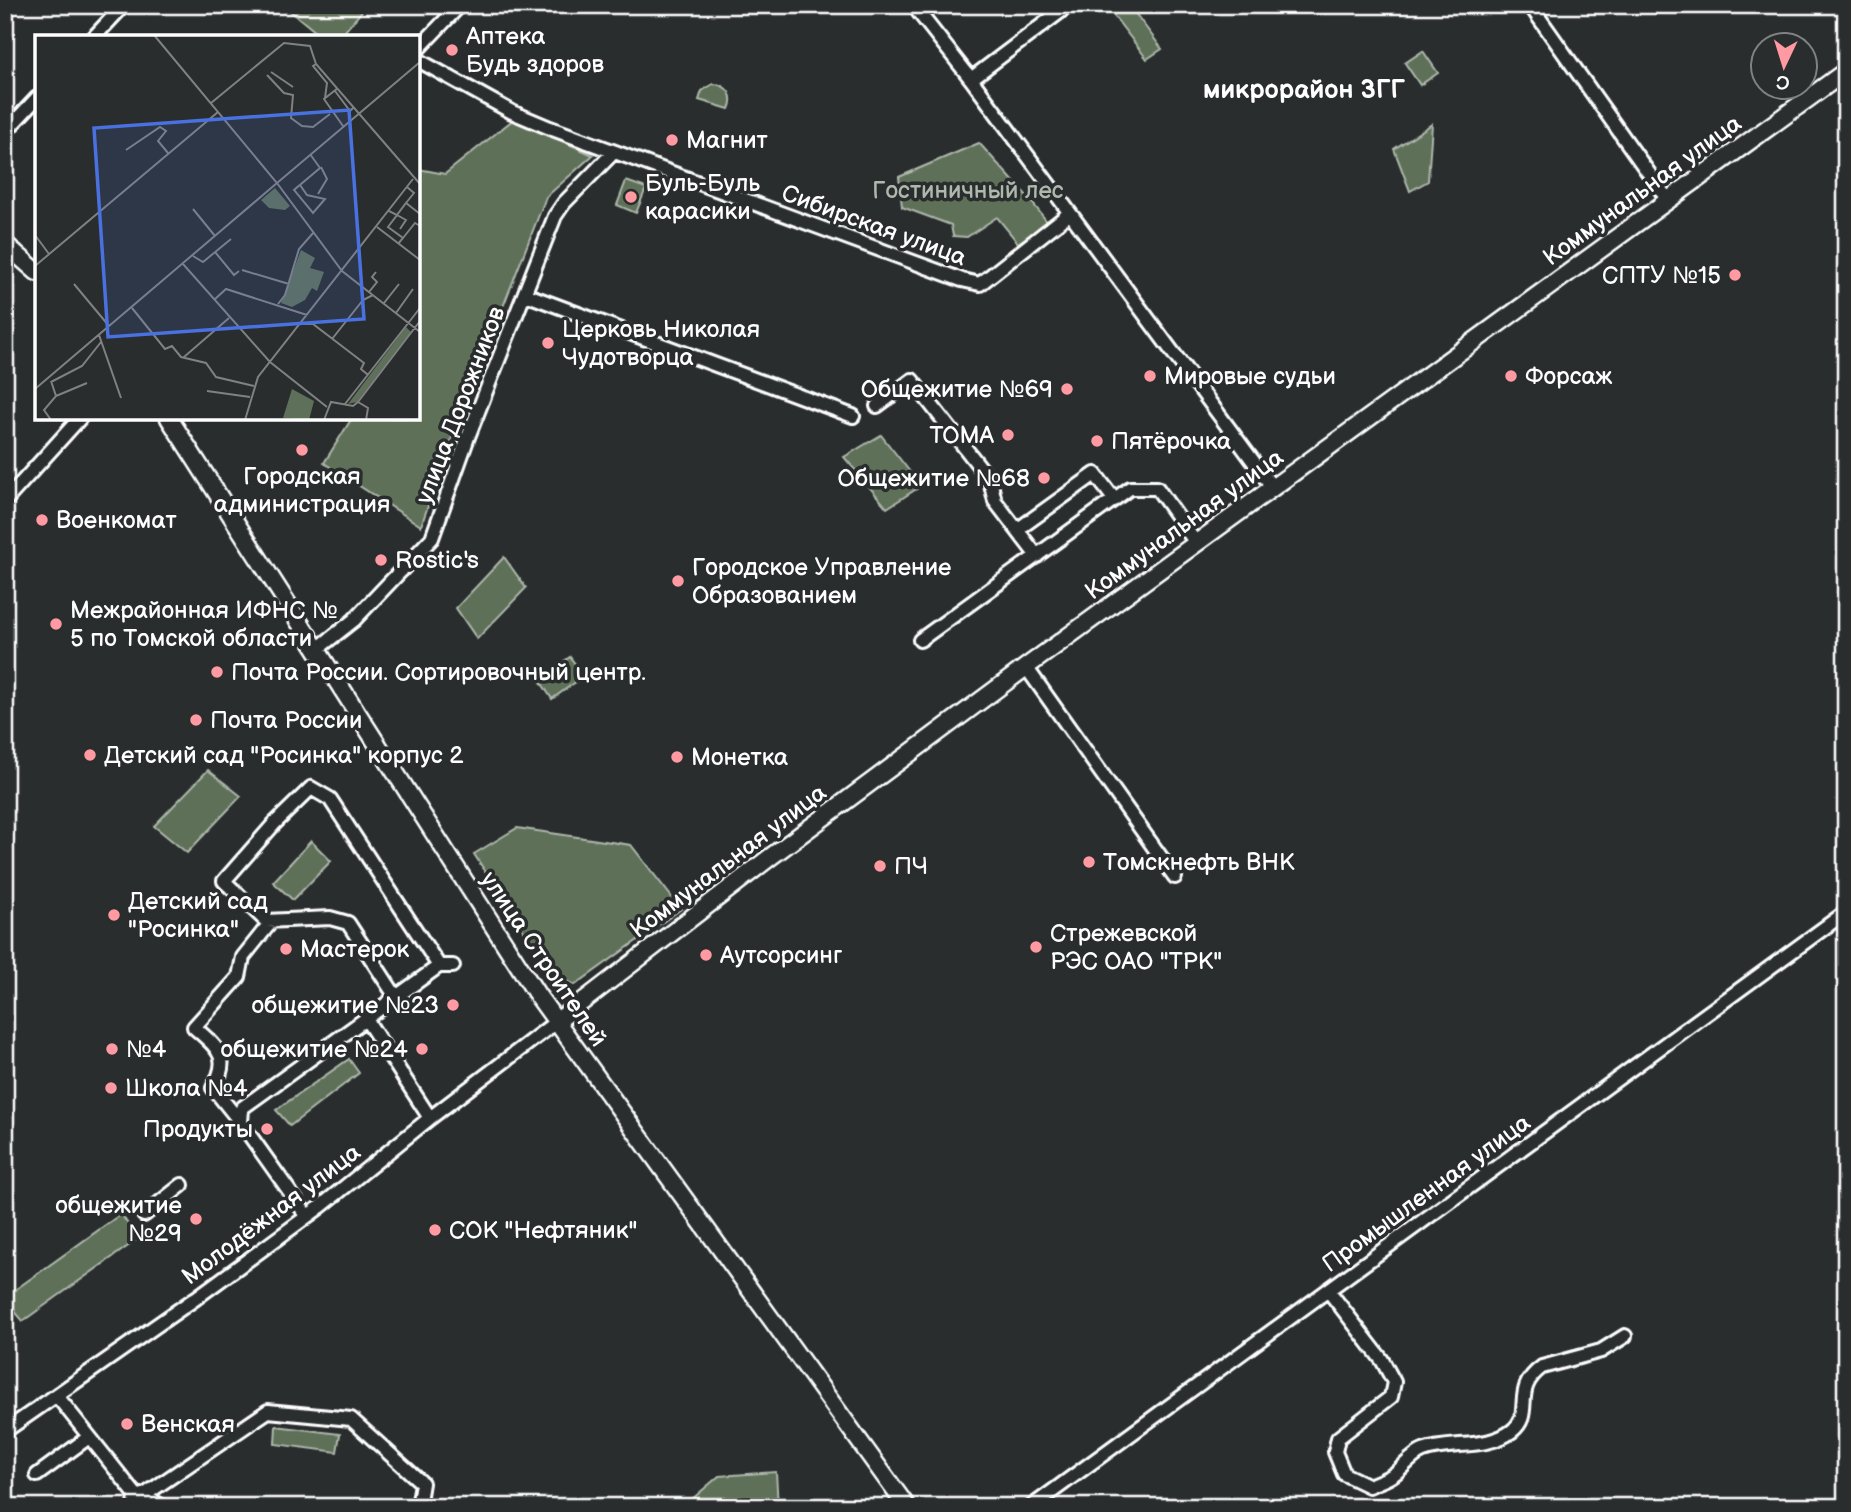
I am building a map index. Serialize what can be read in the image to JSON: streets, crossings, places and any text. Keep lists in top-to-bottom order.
{
  "streets": {
    "main road": ["Коммунальная улица", "улица Строителей"],
    "street": [
      "Сибирская улица",
      "улица Дорожников",
      "Промышленная улица",
      "Молодёжная улица"
    ]
  },
  "crossings": [
    ["Коммунальная улица", "улица Строителей"],
    ["Коммунальная улица", "Молодёжная улица"],
    ["Сибирская улица", "улица Дорожников"],
    ["улица Дорожников", "улица Строителей"],
    ["улица Строителей", "Молодёжная улица"]
  ],
  "districts": ["микрорайон 3ГГ"],
  "parks": ["Гостиничный лес"],
  "places": [
    "Аптека Будь здоров",
    "Магнит",
    "Буль-Буль карасики",
    "СПТУ №15",
    "Церковь Николая Чудотворца",
    "Мировые судьи",
    "Форсаж",
    "Общежитие №69",
    "ТОМА",
    "Пятёрочка",
    "Городская администрация",
    "Общежитие №68",
    "Военкомат",
    "Rostic's",
    "Городское Управление Образованием",
    "Межрайонная ИФНС № 5 по Томской области",
    "Почта России. Сортировочный центр.",
    "Почта России",
    "Детский сад \"Росинка\" корпус 2",
    "Монетка",
    "Томскнефть ВНК",
    "ПЧ",
    "Детский сад \"Росинка\"",
    "Стрежевской РЭС ОАО \"ТРК\"",
    "Мастерок",
    "Аутсорсинг",
    "общежитие №23",
    "№4",
    "общежитие №24",
    "Школа №4",
    "Продукты",
    "общежитие №29",
    "СОК \"Нефтяник\"",
    "Венская"
  ],
  "north": "bottom"
}
